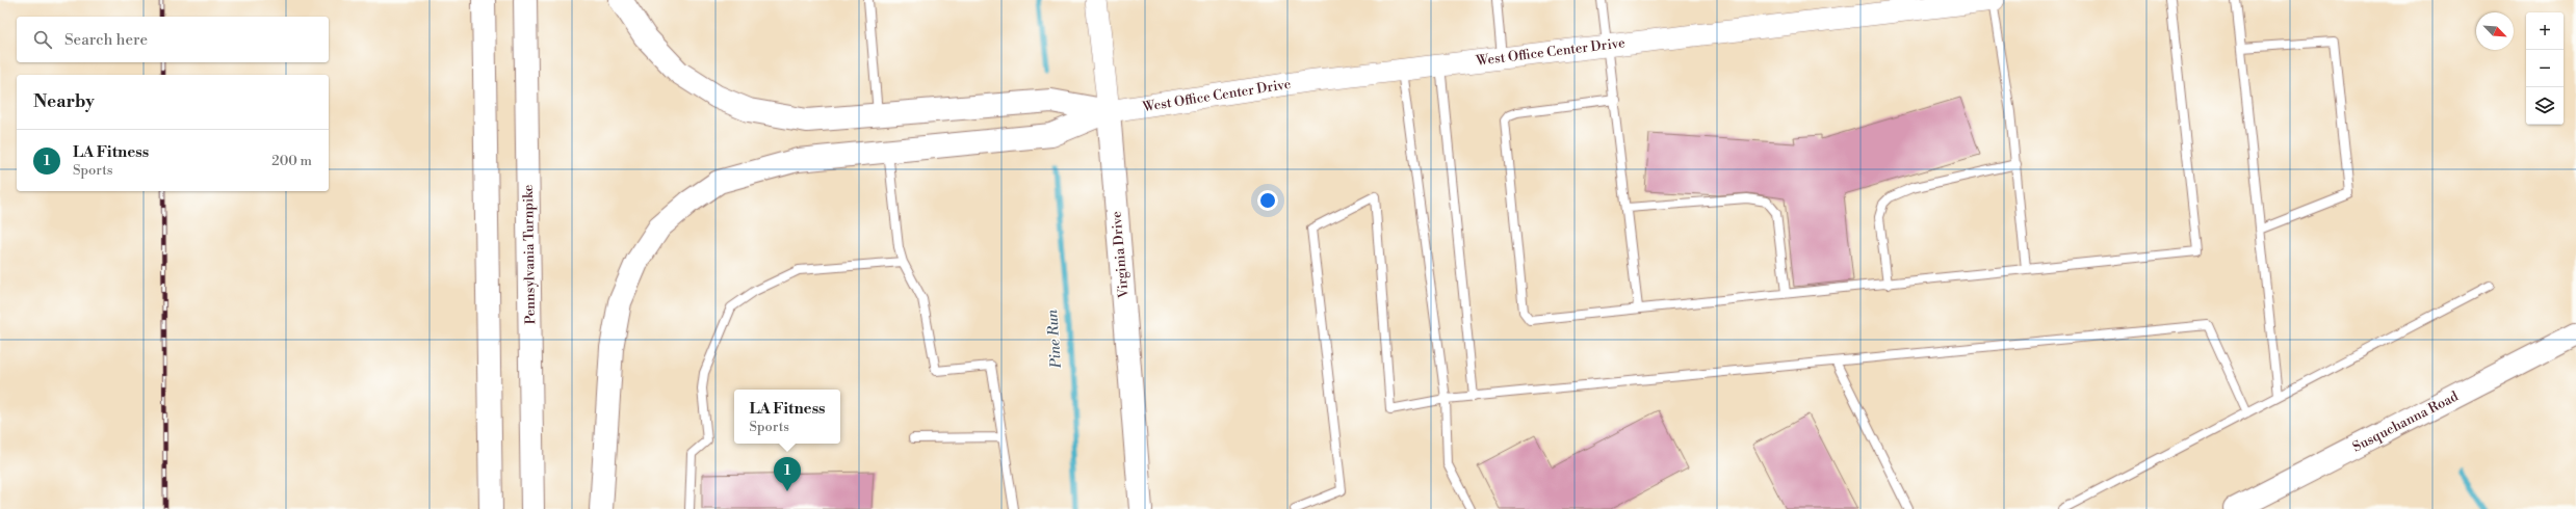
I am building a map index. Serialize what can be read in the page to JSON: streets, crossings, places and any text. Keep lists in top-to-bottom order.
{
  "streets": {
    "main road": ["Pennsylvania Turnpike", "Virginia Drive", "Susquehanna Road"],
    "street": ["West Office Center Drive"]
  },
  "crossings": [
    ["West Office Center Drive", "Virginia Drive"]
  ],
  "water": ["Pine Run"],
  "north": "bottom right",
  "page": {
    "map_buttons": ["+", "−"],
    "search": "Search here",
    "heading": "Nearby",
    "list": [
      {
        "mark": "1",
        "name": "LA Fitness",
        "note": "Sports",
        "value": "200 m"
      }
    ],
    "popup": ["LA Fitness", "Sports"],
    "pins": "1"
  }
}
